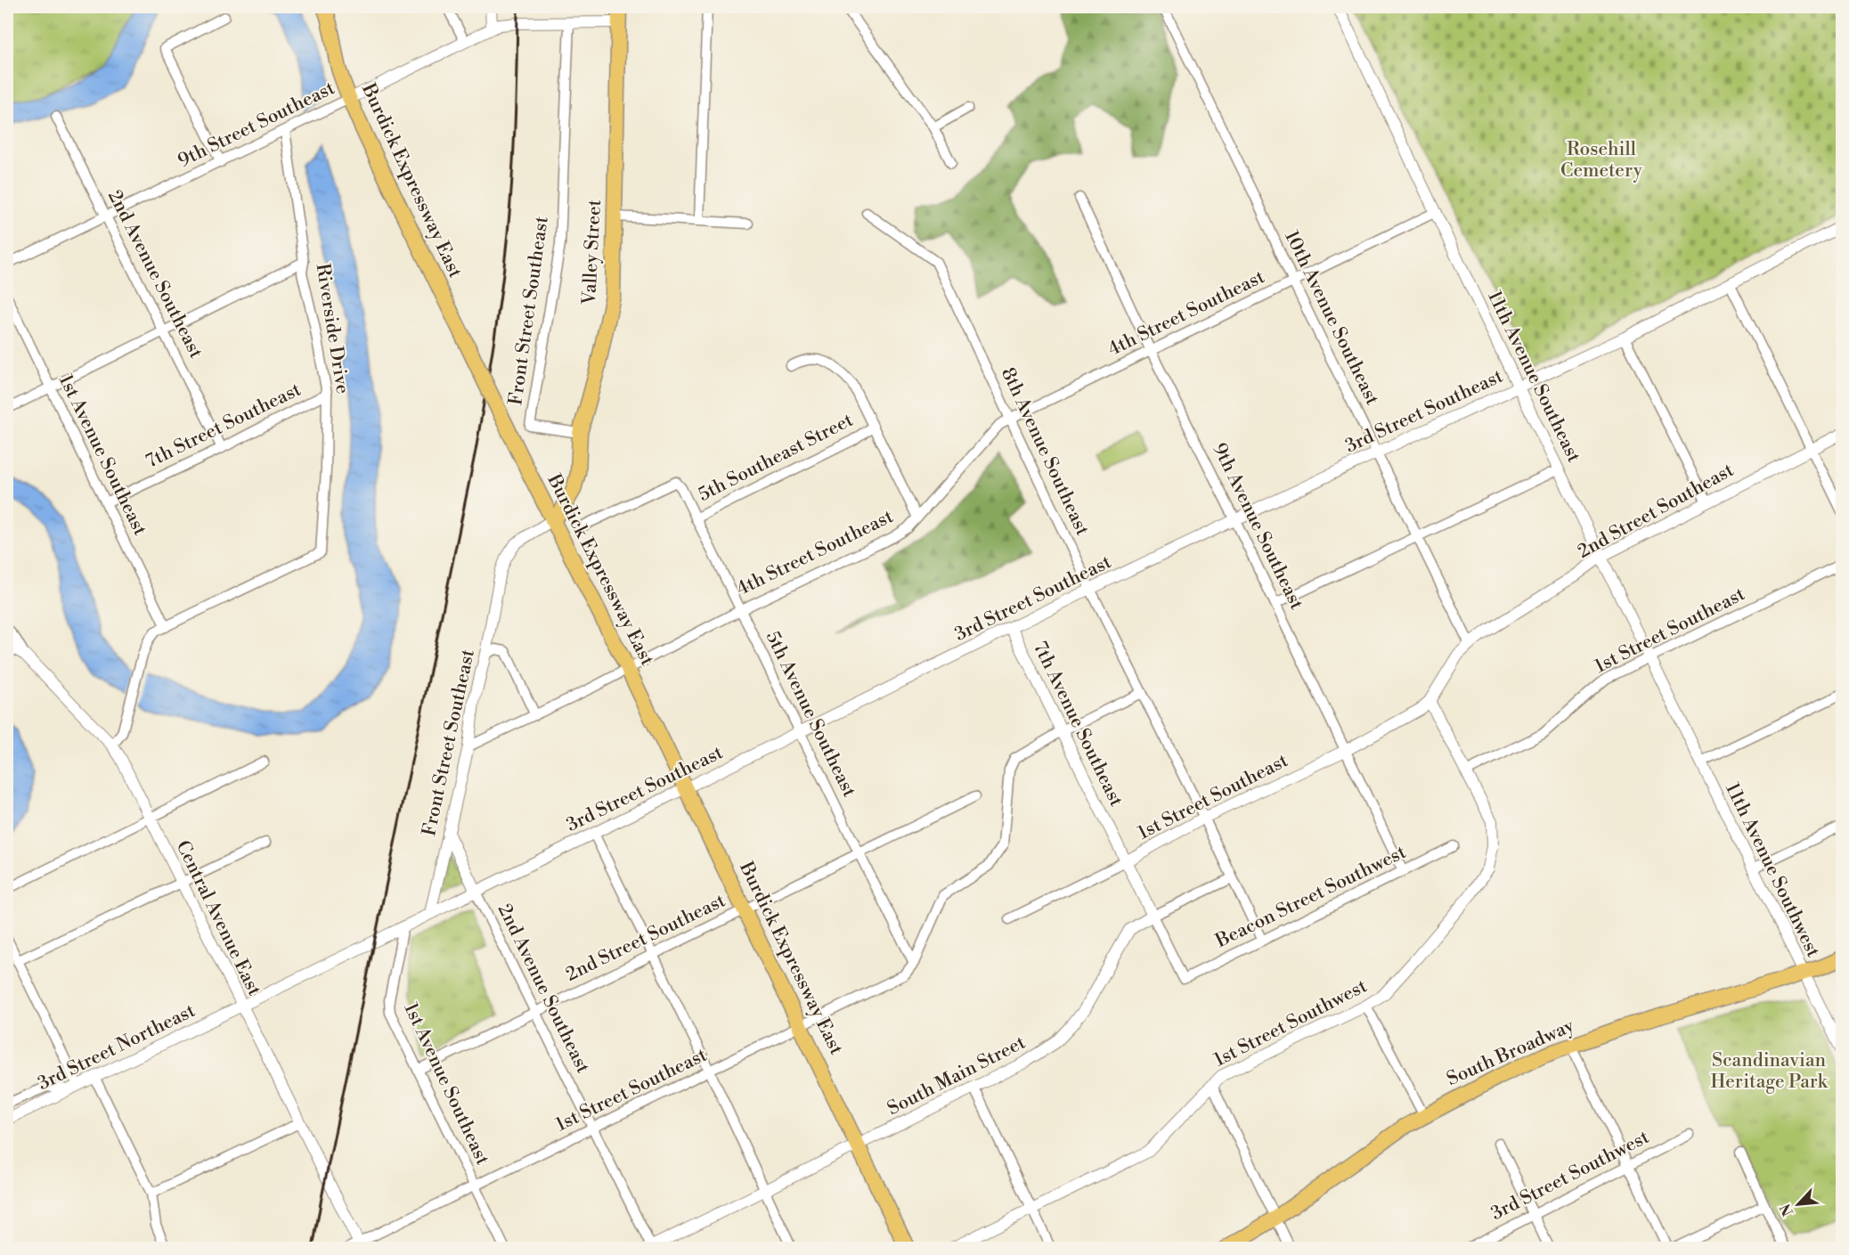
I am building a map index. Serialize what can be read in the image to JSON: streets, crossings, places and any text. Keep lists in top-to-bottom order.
{
  "streets": {
    "main road": ["Burdick Expressway East", "Valley Street", "South Broadway"],
    "street": [
      "9th Street Southeast",
      "2nd Avenue Southeast",
      "Front Street Southeast",
      "4th Street Southeast",
      "10th Avenue Southeast",
      "Riverside Drive",
      "11th Avenue Southeast",
      "3rd Street Southeast",
      "7th Street Southeast",
      "8th Avenue Southeast",
      "1st Avenue Southeast",
      "5th Southeast Street",
      "2nd Street Southeast",
      "9th Avenue Southeast",
      "1st Street Southeast",
      "5th Avenue Southeast",
      "7th Avenue Southeast",
      "11th Avenue Southwest",
      "Beacon Street Southwest",
      "Central Avenue East",
      "1st Street Southwest",
      "3rd Street Northeast",
      "South Main Street",
      "3rd Street Southwest"
    ]
  },
  "crossings": [
    ["9th Street Southeast", "Burdick Expressway East"],
    ["9th Street Southeast", "Valley Street"],
    ["9th Street Southeast", "2nd Avenue Southeast"],
    ["9th Street Southeast", "Front Street Southeast"],
    ["9th Street Southeast", "Riverside Drive"],
    ["Burdick Expressway East", "Valley Street"],
    ["Burdick Expressway East", "Front Street Southeast"],
    ["Burdick Expressway East", "4th Street Southeast"],
    ["Burdick Expressway East", "3rd Street Southeast"],
    ["Burdick Expressway East", "2nd Street Southeast"],
    ["Burdick Expressway East", "1st Street Southeast"],
    ["Burdick Expressway East", "South Main Street"],
    ["Valley Street", "Front Street Southeast"],
    ["2nd Avenue Southeast", "Front Street Southeast"],
    ["2nd Avenue Southeast", "3rd Street Southeast"],
    ["2nd Avenue Southeast", "7th Street Southeast"],
    ["2nd Avenue Southeast", "2nd Street Southeast"],
    ["2nd Avenue Southeast", "1st Street Southeast"],
    ["2nd Avenue Southeast", "South Main Street"],
    ["Front Street Southeast", "4th Street Southeast"],
    ["Front Street Southeast", "3rd Street Southeast"],
    ["4th Street Southeast", "10th Avenue Southeast"],
    ["4th Street Southeast", "11th Avenue Southeast"],
    ["4th Street Southeast", "8th Avenue Southeast"],
    ["4th Street Southeast", "9th Avenue Southeast"],
    ["4th Street Southeast", "5th Avenue Southeast"],
    ["10th Avenue Southeast", "3rd Street Southeast"],
    ["10th Avenue Southeast", "2nd Street Southeast"],
    ["Riverside Drive", "7th Street Southeast"],
    ["Riverside Drive", "1st Avenue Southeast"],
    ["11th Avenue Southeast", "3rd Street Southeast"],
    ["11th Avenue Southeast", "2nd Street Southeast"],
    ["11th Avenue Southeast", "1st Street Southeast"],
    ["11th Avenue Southeast", "11th Avenue Southwest"],
    ["3rd Street Southeast", "8th Avenue Southeast"],
    ["3rd Street Southeast", "1st Avenue Southeast"],
    ["3rd Street Southeast", "9th Avenue Southeast"],
    ["3rd Street Southeast", "5th Avenue Southeast"],
    ["3rd Street Southeast", "7th Avenue Southeast"],
    ["3rd Street Southeast", "Central Avenue East"],
    ["3rd Street Southeast", "3rd Street Northeast"],
    ["7th Street Southeast", "1st Avenue Southeast"],
    ["8th Avenue Southeast", "1st Street Southeast"],
    ["8th Avenue Southeast", "Beacon Street Southwest"],
    ["8th Avenue Southeast", "South Main Street"],
    ["1st Avenue Southeast", "2nd Street Southeast"],
    ["1st Avenue Southeast", "1st Street Southeast"],
    ["5th Southeast Street", "5th Avenue Southeast"],
    ["2nd Street Southeast", "1st Street Southeast"],
    ["2nd Street Southeast", "5th Avenue Southeast"],
    ["2nd Street Southeast", "1st Street Southwest"],
    ["9th Avenue Southeast", "1st Street Southeast"],
    ["9th Avenue Southeast", "Beacon Street Southwest"],
    ["1st Street Southeast", "5th Avenue Southeast"],
    ["1st Street Southeast", "7th Avenue Southeast"],
    ["1st Street Southeast", "Central Avenue East"],
    ["1st Street Southeast", "1st Street Southwest"],
    ["7th Avenue Southeast", "Beacon Street Southwest"],
    ["7th Avenue Southeast", "South Main Street"],
    ["11th Avenue Southwest", "South Broadway"],
    ["Central Avenue East", "3rd Street Northeast"]
  ],
  "parks": ["Rosehill Cemetery", "Scandinavian Heritage Park"],
  "north": "bottom left"
}
